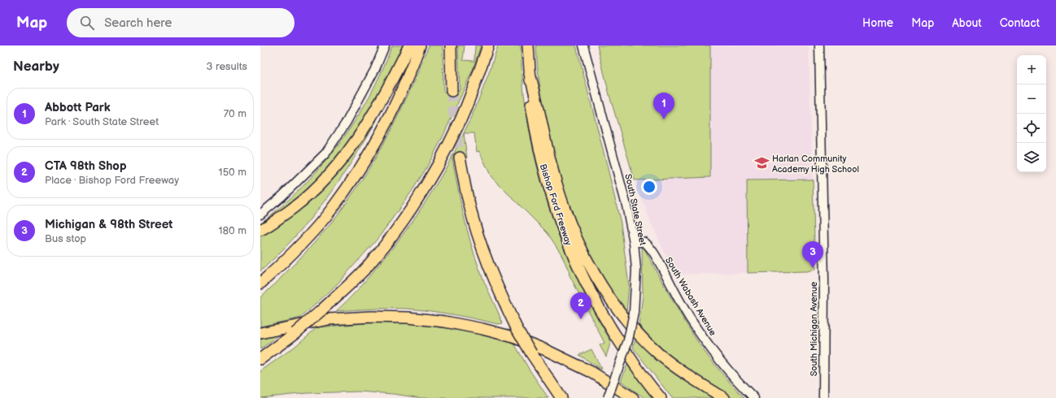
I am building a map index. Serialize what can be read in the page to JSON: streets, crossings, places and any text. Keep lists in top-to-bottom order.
{
  "streets": {
    "highway": ["Bishop Ford Freeway"],
    "street": ["South State Street", "South Wabash Avenue", "South Michigan Avenue"]
  },
  "crossings": [
    ["South State Street", "South Wabash Avenue"]
  ],
  "places": {
    "school or university": ["Harlan Community Academy High School"]
  },
  "page": {
    "header": "Map",
    "search": "Search here",
    "nav": [
      "Home",
      "Map",
      "About",
      "Contact"
    ],
    "heading": ["Nearby", "3 results"],
    "map_buttons": ["+", "−"],
    "list": [
      {
        "mark": "1",
        "name": "Abbott Park",
        "note": "Park · South State Street",
        "value": "70 m"
      },
      {
        "mark": "2",
        "name": "CTA 98th Shop",
        "note": "Place · Bishop Ford Freeway",
        "value": "150 m"
      },
      {
        "mark": "3",
        "name": "Michigan & 98th Street",
        "note": "Bus stop",
        "value": "180 m"
      }
    ],
    "pins": ["1", "3", "2"]
  }
}
